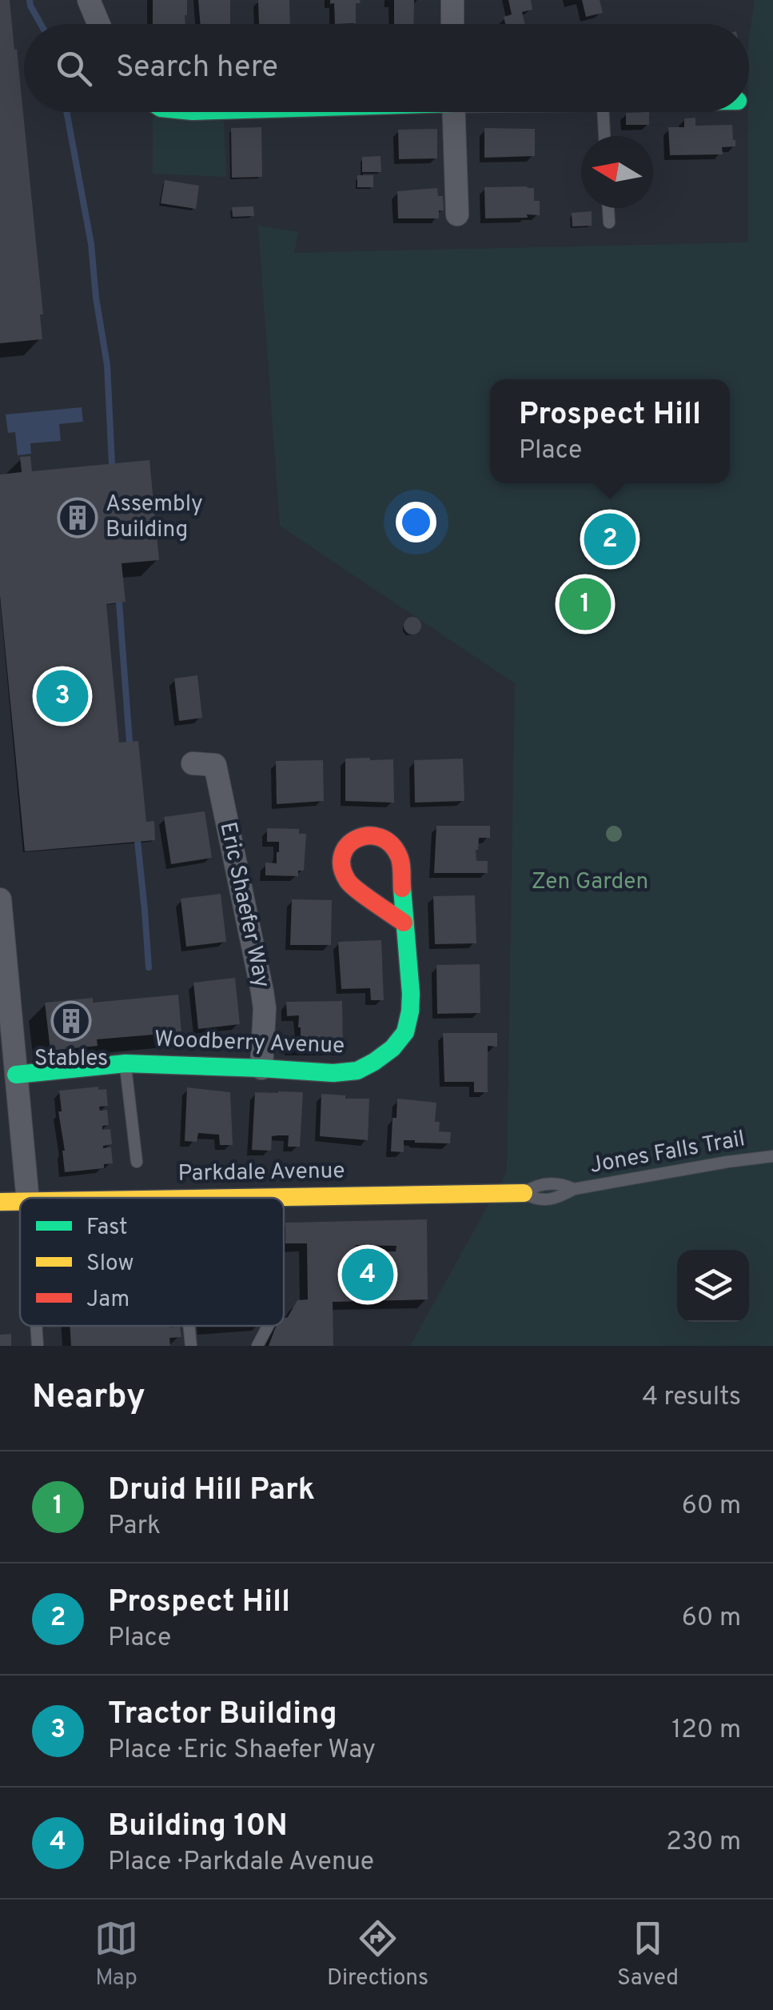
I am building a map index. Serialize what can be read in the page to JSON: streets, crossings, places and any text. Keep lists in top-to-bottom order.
{
  "streets": {
    "street": ["Eric Shaefer Way", "Woodberry Avenue", "Parkdale Avenue"],
    "lane": ["Jones Falls Trail"]
  },
  "crossings": [
    ["Eric Shaefer Way", "Woodberry Avenue"],
    ["Jones Falls Trail", "Parkdale Avenue"]
  ],
  "parks": ["Zen Garden"],
  "places": {
    "building": ["Assembly Building", "Stables"]
  },
  "legend": ["Fast", "Slow", "Jam"],
  "north": "left",
  "page": {
    "search": "Search here",
    "popup": ["Prospect Hill", "Place"],
    "pins": [
      "2",
      "1",
      "3",
      "4"
    ],
    "heading": ["Nearby", "4 results"],
    "list": [
      {
        "mark": "1",
        "name": "Druid Hill Park",
        "note": "Park",
        "value": "60 m"
      },
      {
        "mark": "2",
        "name": "Prospect Hill",
        "note": "Place",
        "value": "60 m"
      },
      {
        "mark": "3",
        "name": "Tractor Building",
        "note": "Place · Eric Shaefer Way",
        "value": "120 m"
      },
      {
        "mark": "4",
        "name": "Building 10N",
        "note": "Place · Parkdale Avenue",
        "value": "230 m"
      }
    ],
    "nav": ["Map", "Directions", "Saved"]
  }
}
